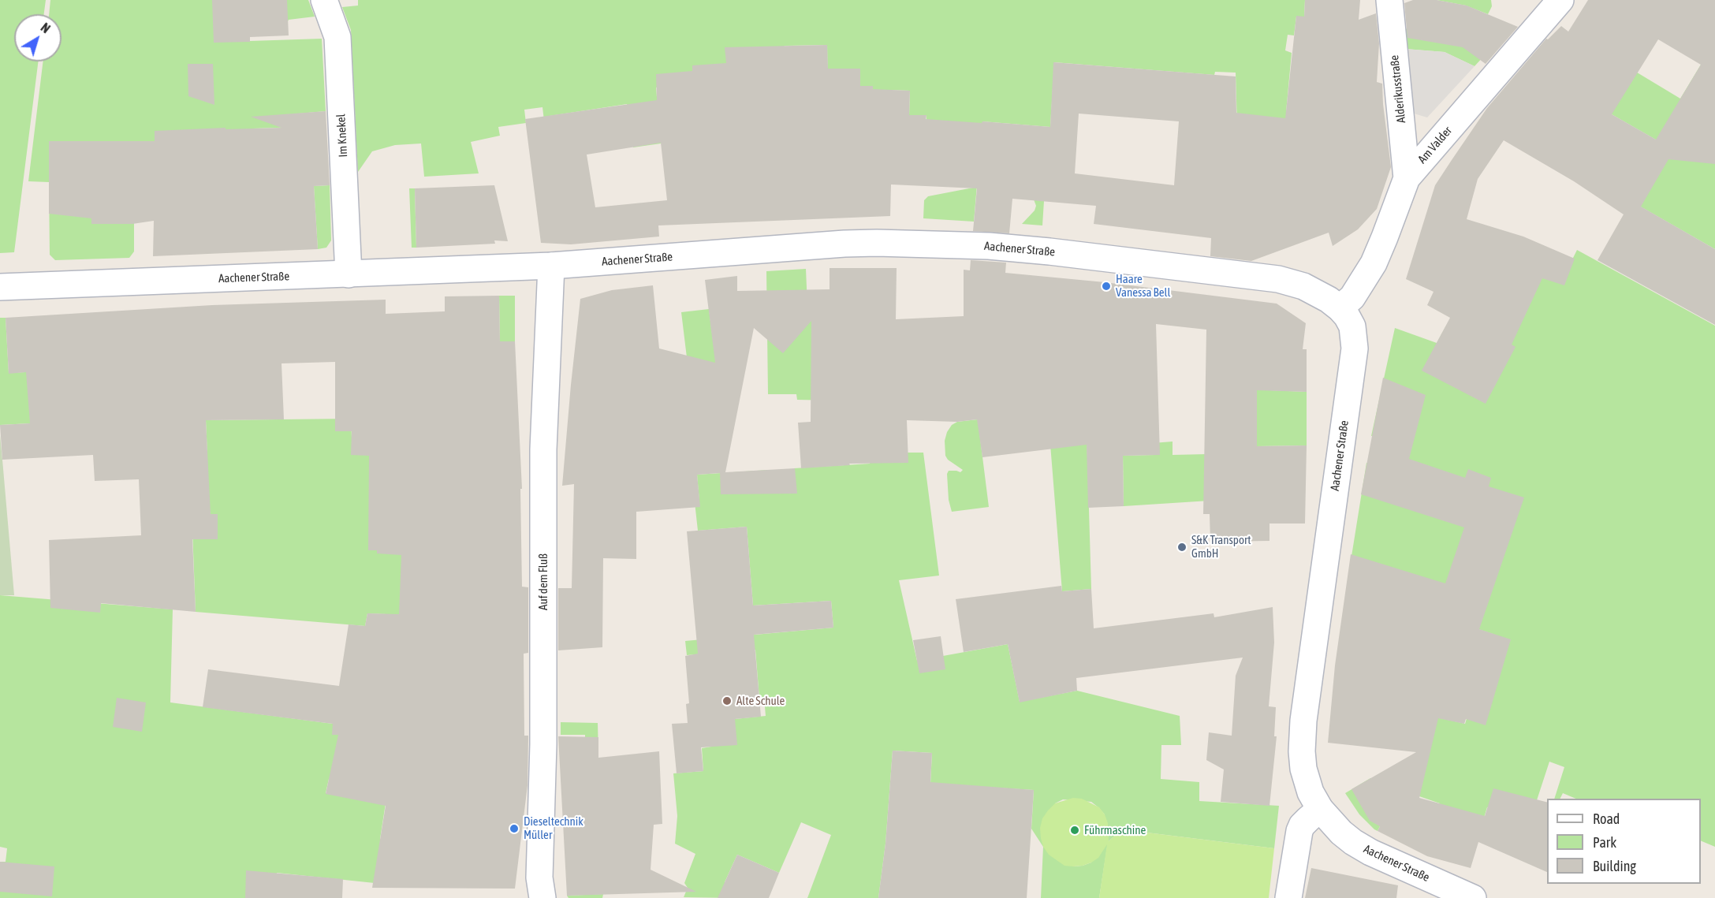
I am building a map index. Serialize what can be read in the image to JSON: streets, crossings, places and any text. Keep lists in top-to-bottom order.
{
  "streets": {
    "street": [
      "Alderikusstraße",
      "Im Knekel",
      "Am Valder",
      "Aachener Straße",
      "Auf dem Fluß"
    ]
  },
  "crossings": [
    ["Alderikusstraße", "Am Valder"],
    ["Im Knekel", "Aachener Straße"],
    ["Am Valder", "Aachener Straße"],
    ["Aachener Straße", "Auf dem Fluß"]
  ],
  "places": [
    "Haare Vanessa Bell",
    "S&K Transport GmbH",
    "Alte Schule",
    "Dieseltechnik Müller",
    "Führmaschine"
  ],
  "legend": ["Road", "Park", "Building"],
  "north": "top right"
}
